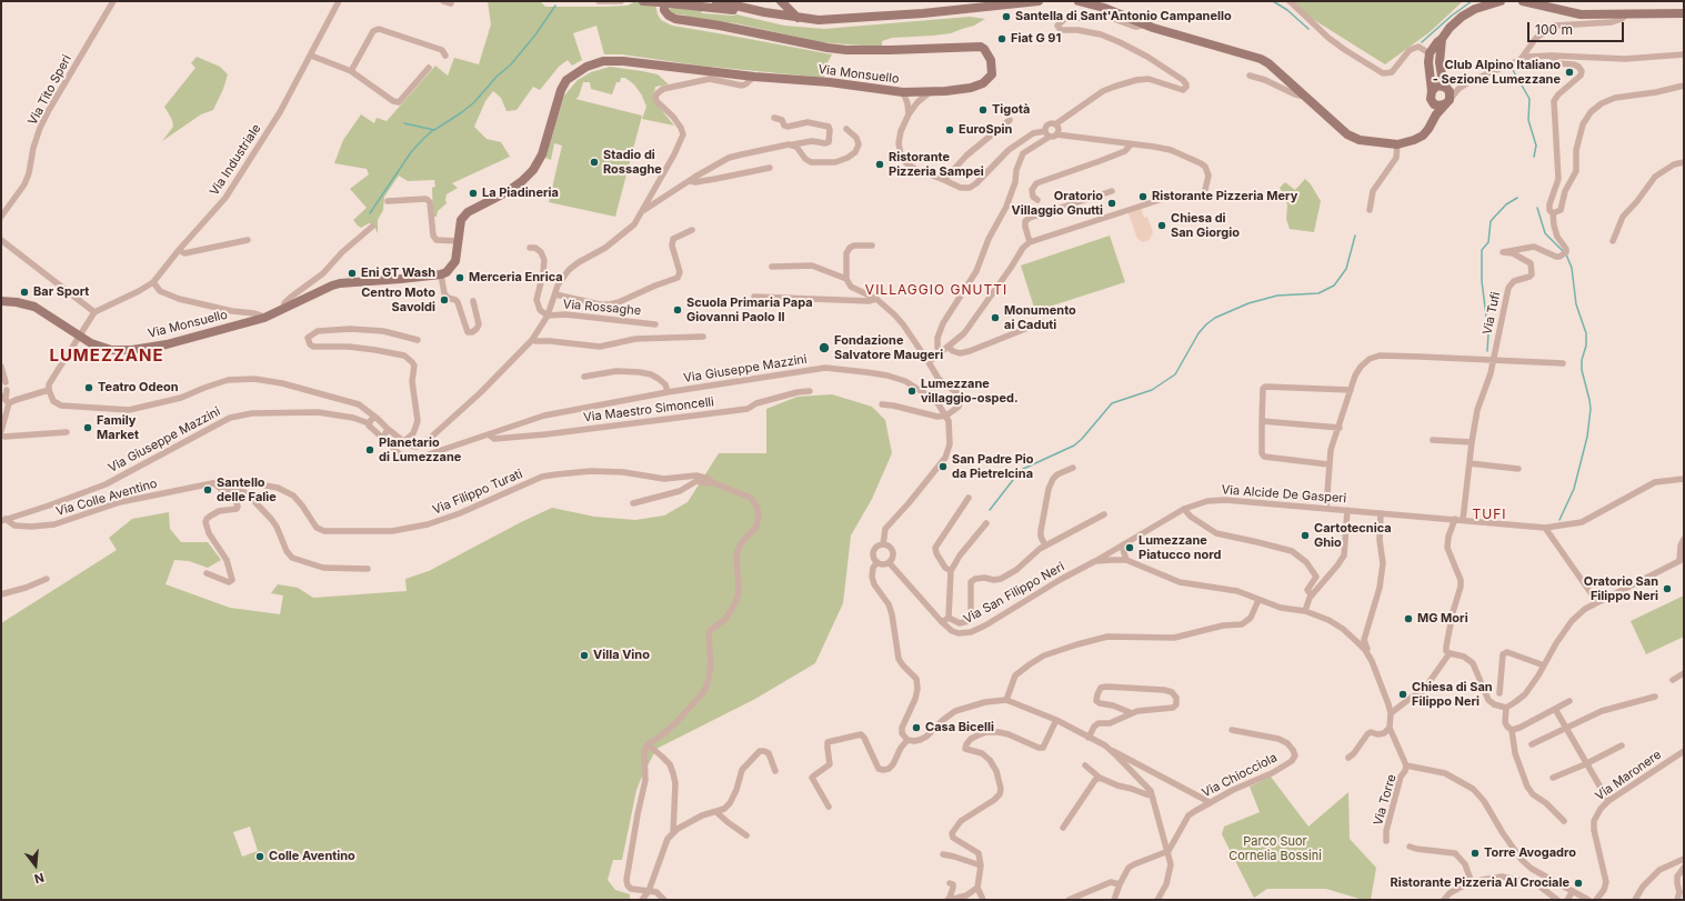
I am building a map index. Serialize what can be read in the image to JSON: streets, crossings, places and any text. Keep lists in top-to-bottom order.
{
  "streets": {
    "main road": ["Via Monsuello"],
    "street": [
      "Via Tito Speri",
      "Via Industriale",
      "Via Rossaghe",
      "Via Tufi",
      "Via Giuseppe Mazzini",
      "Via Maestro Simoncelli",
      "Via Filippo Turati",
      "Via Alcide De Gasperi",
      "Via Colle Aventino",
      "Via San Filippo Neri",
      "Via Chiocciola",
      "Via Maronere",
      "Via Torre"
    ]
  },
  "crossings": [
    ["Via Monsuello", "Via Rossaghe"],
    ["Via Tufi", "Via Alcide De Gasperi"],
    ["Via Giuseppe Mazzini", "Via Maestro Simoncelli"],
    ["Via Giuseppe Mazzini", "Via Colle Aventino"],
    ["Via Filippo Turati", "Via Colle Aventino"],
    ["Via Alcide De Gasperi", "Via San Filippo Neri"]
  ],
  "districts": ["VILLAGGIO GNUTTI", "LUMEZZANE", "TUFI"],
  "parks": ["Parco Suor Cornelia Bossini"],
  "places": [
    "Santella di Sant'Antonio Campanello",
    "Fiat G 91",
    "Club Alpino Italiano - Sezione Lumezzane",
    "Tigotà",
    "EuroSpin",
    "Stadio di Rossaghe",
    "Ristorante Pizzeria Sampei",
    "La Piadineria",
    "Ristorante Pizzeria Mery",
    "Oratorio Villaggio Gnutti",
    "Chiesa di San Giorgio",
    "Eni GT Wash",
    "Merceria Enrica",
    "Bar Sport",
    "Centro Moto Savoldi",
    "Scuola Primaria Papa Giovanni Paolo II",
    "Monumento ai Caduti",
    "Fondazione Salvatore Maugeri",
    "Teatro Odeon",
    "Lumezzane villaggio-osped.",
    "Family Market",
    "Planetario di Lumezzane",
    "San Padre Pio da Pietrelcina",
    "Santello delle Falìe",
    "Cartotecnica Ghio",
    "Lumezzane Piatucco nord",
    "Oratorio San Filippo Neri",
    "MG Mori",
    "Villa Vino",
    "Chiesa di San Filippo Neri",
    "Casa Bicelli",
    "Torre Avogadro",
    "Colle Aventino",
    "Ristorante Pizzeria Al Crociale"
  ],
  "scale_bar": "100 m",
  "north": "bottom"
}
